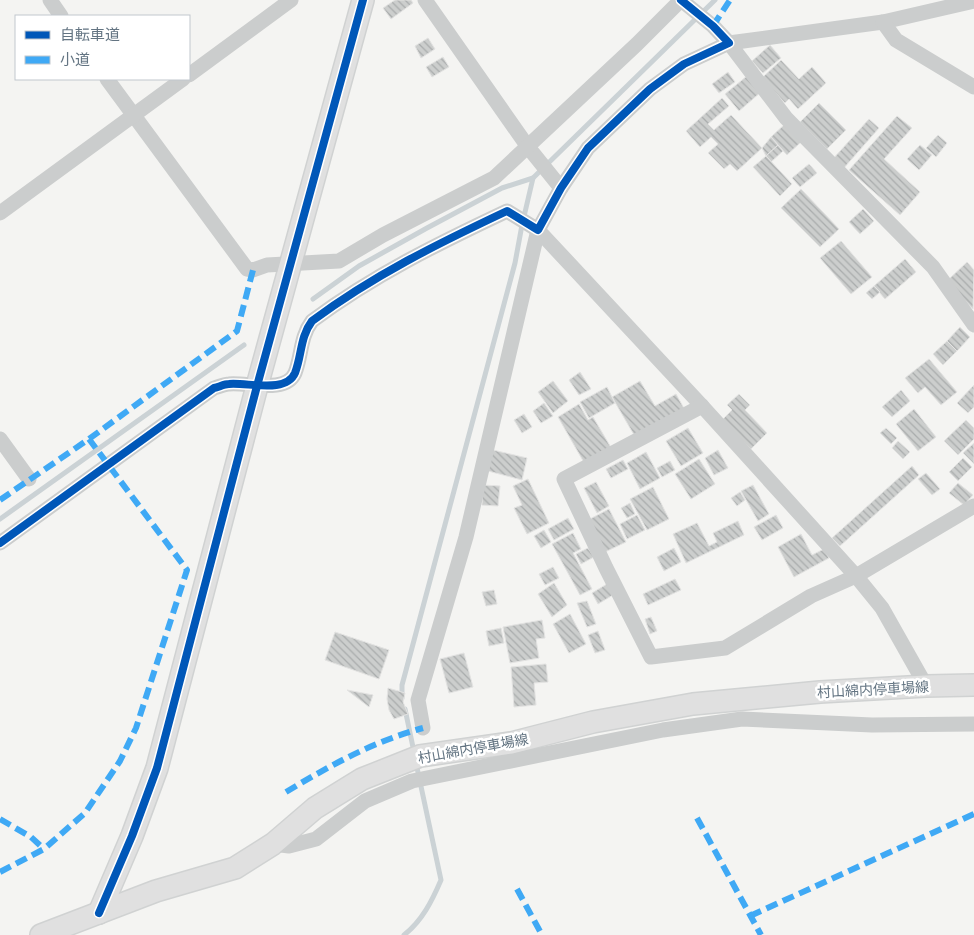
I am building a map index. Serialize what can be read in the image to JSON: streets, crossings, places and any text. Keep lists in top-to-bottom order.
{
  "streets": {
    "main road": ["村山綿内停車場線"]
  },
  "legend": ["自転車道", "小道"]
}
